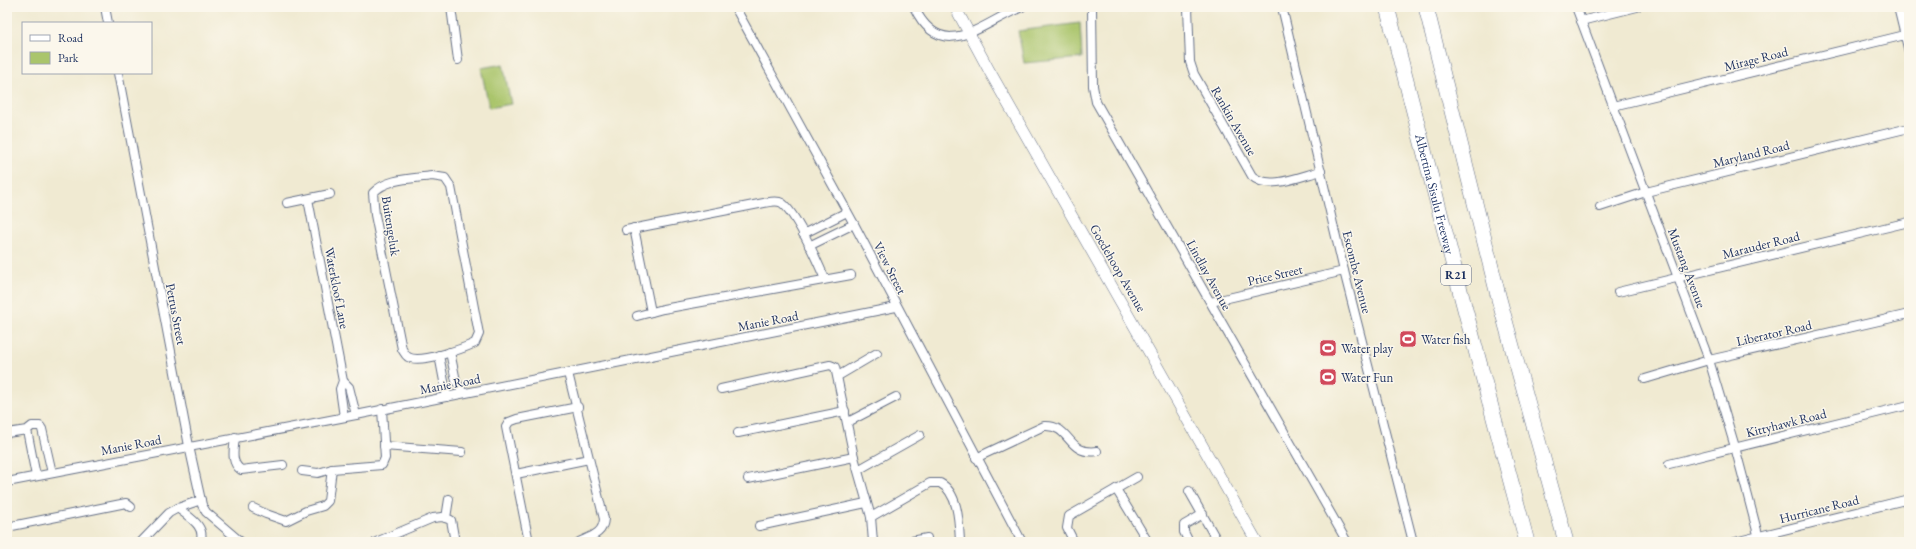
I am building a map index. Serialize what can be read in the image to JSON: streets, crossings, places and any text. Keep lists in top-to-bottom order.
{
  "streets": {
    "highway": ["Albertina Sisulu Freeway", "R21"],
    "main road": ["Goedehoop Avenue"],
    "street": [
      "Mirage Road",
      "Rankin Avenue",
      "Maryland Road",
      "Buitengeluk",
      "Marauder Road",
      "View Street",
      "Mustang Avenue",
      "Escombe Avenue",
      "Lindlay Avenue",
      "Price Street",
      "Waterkloof Lane",
      "Petrus Street",
      "Manie Road",
      "Liberator Road",
      "Kittyhawk Road",
      "Hurricane Road"
    ]
  },
  "crossings": [
    ["Mirage Road", "Mustang Avenue"],
    ["Rankin Avenue", "Escombe Avenue"],
    ["Maryland Road", "Mustang Avenue"],
    ["Marauder Road", "Mustang Avenue"],
    ["View Street", "Manie Road"],
    ["Mustang Avenue", "Liberator Road"],
    ["Mustang Avenue", "Kittyhawk Road"],
    ["Mustang Avenue", "Hurricane Road"],
    ["Escombe Avenue", "Price Street"],
    ["Lindlay Avenue", "Price Street"],
    ["Waterkloof Lane", "Manie Road"],
    ["Petrus Street", "Manie Road"]
  ],
  "places": {
    "sports": ["Water fish", "Water play", "Water Fun"]
  },
  "legend": ["Road", "Park"]
}
